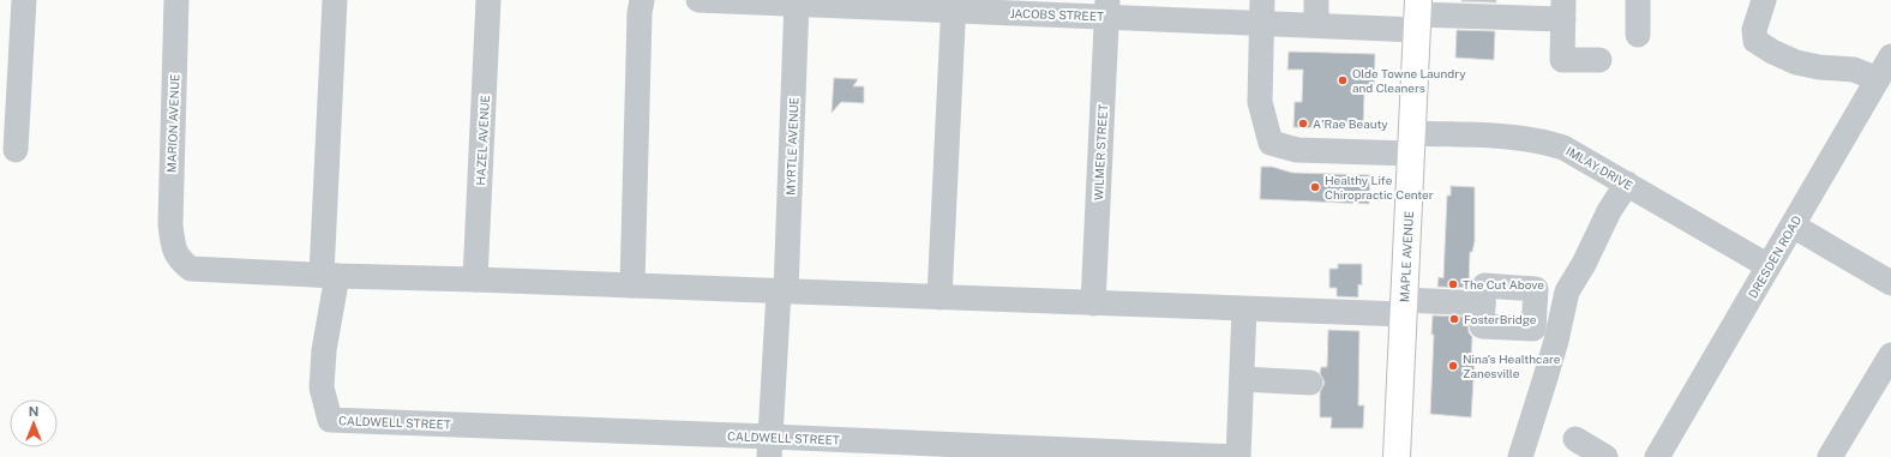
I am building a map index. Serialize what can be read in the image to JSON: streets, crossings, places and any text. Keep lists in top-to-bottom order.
{
  "streets": {
    "main road": ["MAPLE AVENUE"],
    "street": [
      "JACOBS STREET",
      "MARION AVENUE",
      "HAZEL AVENUE",
      "MYRTLE AVENUE",
      "WILMER STREET",
      "IMLAY DRIVE",
      "DRESDEN ROAD",
      "CALDWELL STREET"
    ]
  },
  "crossings": [
    ["JACOBS STREET", "MYRTLE AVENUE"],
    ["JACOBS STREET", "WILMER STREET"],
    ["JACOBS STREET", "IMLAY DRIVE"],
    ["JACOBS STREET", "MAPLE AVENUE"],
    ["MARION AVENUE", "CALDWELL STREET"],
    ["MYRTLE AVENUE", "CALDWELL STREET"],
    ["IMLAY DRIVE", "MAPLE AVENUE"],
    ["IMLAY DRIVE", "DRESDEN ROAD"]
  ],
  "places": [
    "Olde Towne Laundry and Cleaners",
    "A'Rae Beauty",
    "Healthy Life Chiropractic Center",
    "The Cut Above",
    "FosterBridge",
    "Nina's Healthcare Zanesville"
  ],
  "north": "top"
}
